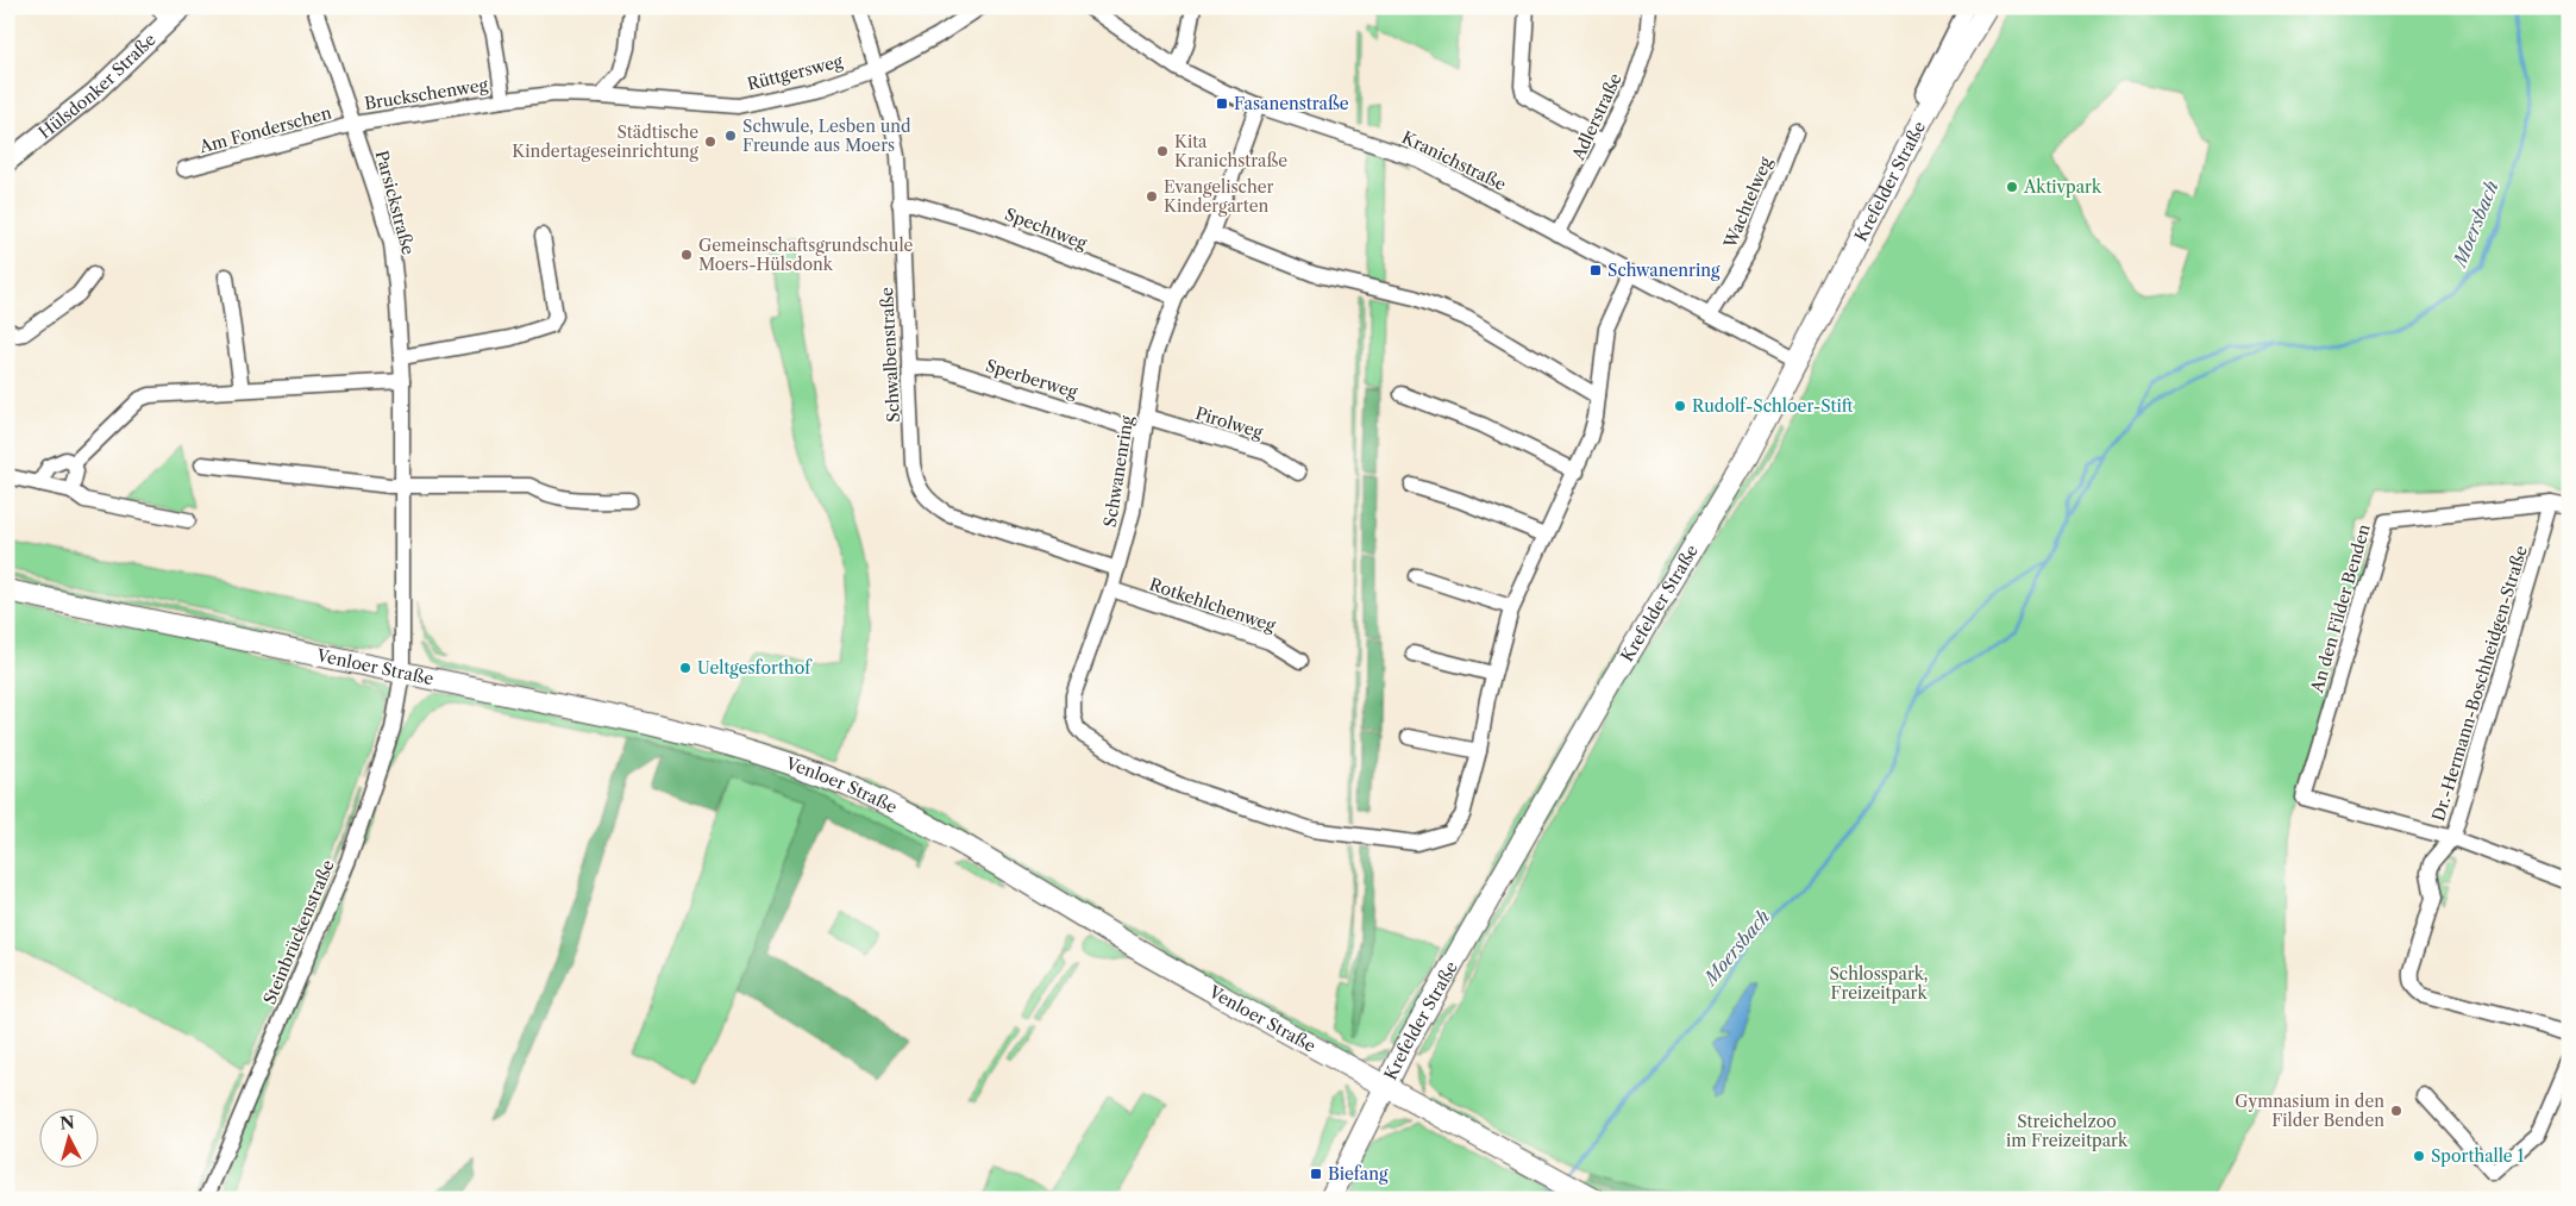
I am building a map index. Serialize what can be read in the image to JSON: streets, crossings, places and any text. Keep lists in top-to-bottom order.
{
  "streets": {
    "main road": ["Krefelder Straße", "Venloer Straße"],
    "street": [
      "Rüttgersweg",
      "Hülsdonker Straße",
      "Bruckschenweg",
      "Adlerstraße",
      "Am Fonderschen",
      "Kranichstraße",
      "Parsickstraße",
      "Wachtelweg",
      "Spechtweg",
      "Schwalbenstraße",
      "Sperberweg",
      "Pirolweg",
      "Schwanenring",
      "Rotkehlchenweg",
      "An den Filder Benden",
      "Dr.-Hermann-Boschheidgen-Straße",
      "Steinbrückenstraße"
    ]
  },
  "crossings": [
    ["Rüttgersweg", "Bruckschenweg"],
    ["Rüttgersweg", "Schwalbenstraße"],
    ["Bruckschenweg", "Am Fonderschen"],
    ["Bruckschenweg", "Parsickstraße"],
    ["Adlerstraße", "Kranichstraße"],
    ["Am Fonderschen", "Parsickstraße"],
    ["Kranichstraße", "Krefelder Straße"],
    ["Kranichstraße", "Wachtelweg"],
    ["Kranichstraße", "Schwanenring"],
    ["Krefelder Straße", "Venloer Straße"],
    ["Parsickstraße", "Venloer Straße"],
    ["Parsickstraße", "Steinbrückenstraße"],
    ["Spechtweg", "Schwalbenstraße"],
    ["Spechtweg", "Schwanenring"],
    ["Schwalbenstraße", "Sperberweg"],
    ["Schwalbenstraße", "Schwanenring"],
    ["Sperberweg", "Pirolweg"],
    ["Sperberweg", "Schwanenring"],
    ["Pirolweg", "Schwanenring"],
    ["Schwanenring", "Rotkehlchenweg"],
    ["An den Filder Benden", "Dr.-Hermann-Boschheidgen-Straße"],
    ["Venloer Straße", "Steinbrückenstraße"]
  ],
  "water": ["Moersbach"],
  "parks": ["Schlosspark, Freizeitpark", "Streichelzoo im Freizeitpark"],
  "places": {
    "transit": ["Fasanenstraße", "Schwanenring", "Biefang"],
    "other": [
      "Schwule, Lesben und Freunde aus Moers",
      "Städtische Kindertageseinrichtung",
      "Kita Kranichstraße",
      "Aktivpark",
      "Evangelischer Kindergarten",
      "Gemeinschaftsgrundschule Moers-Hülsdonk",
      "Rudolf-Schloer-Stift",
      "Ueltgesforthof",
      "Gymnasium in den Filder Benden",
      "Sporthalle 1"
    ]
  },
  "north": "top"
}
